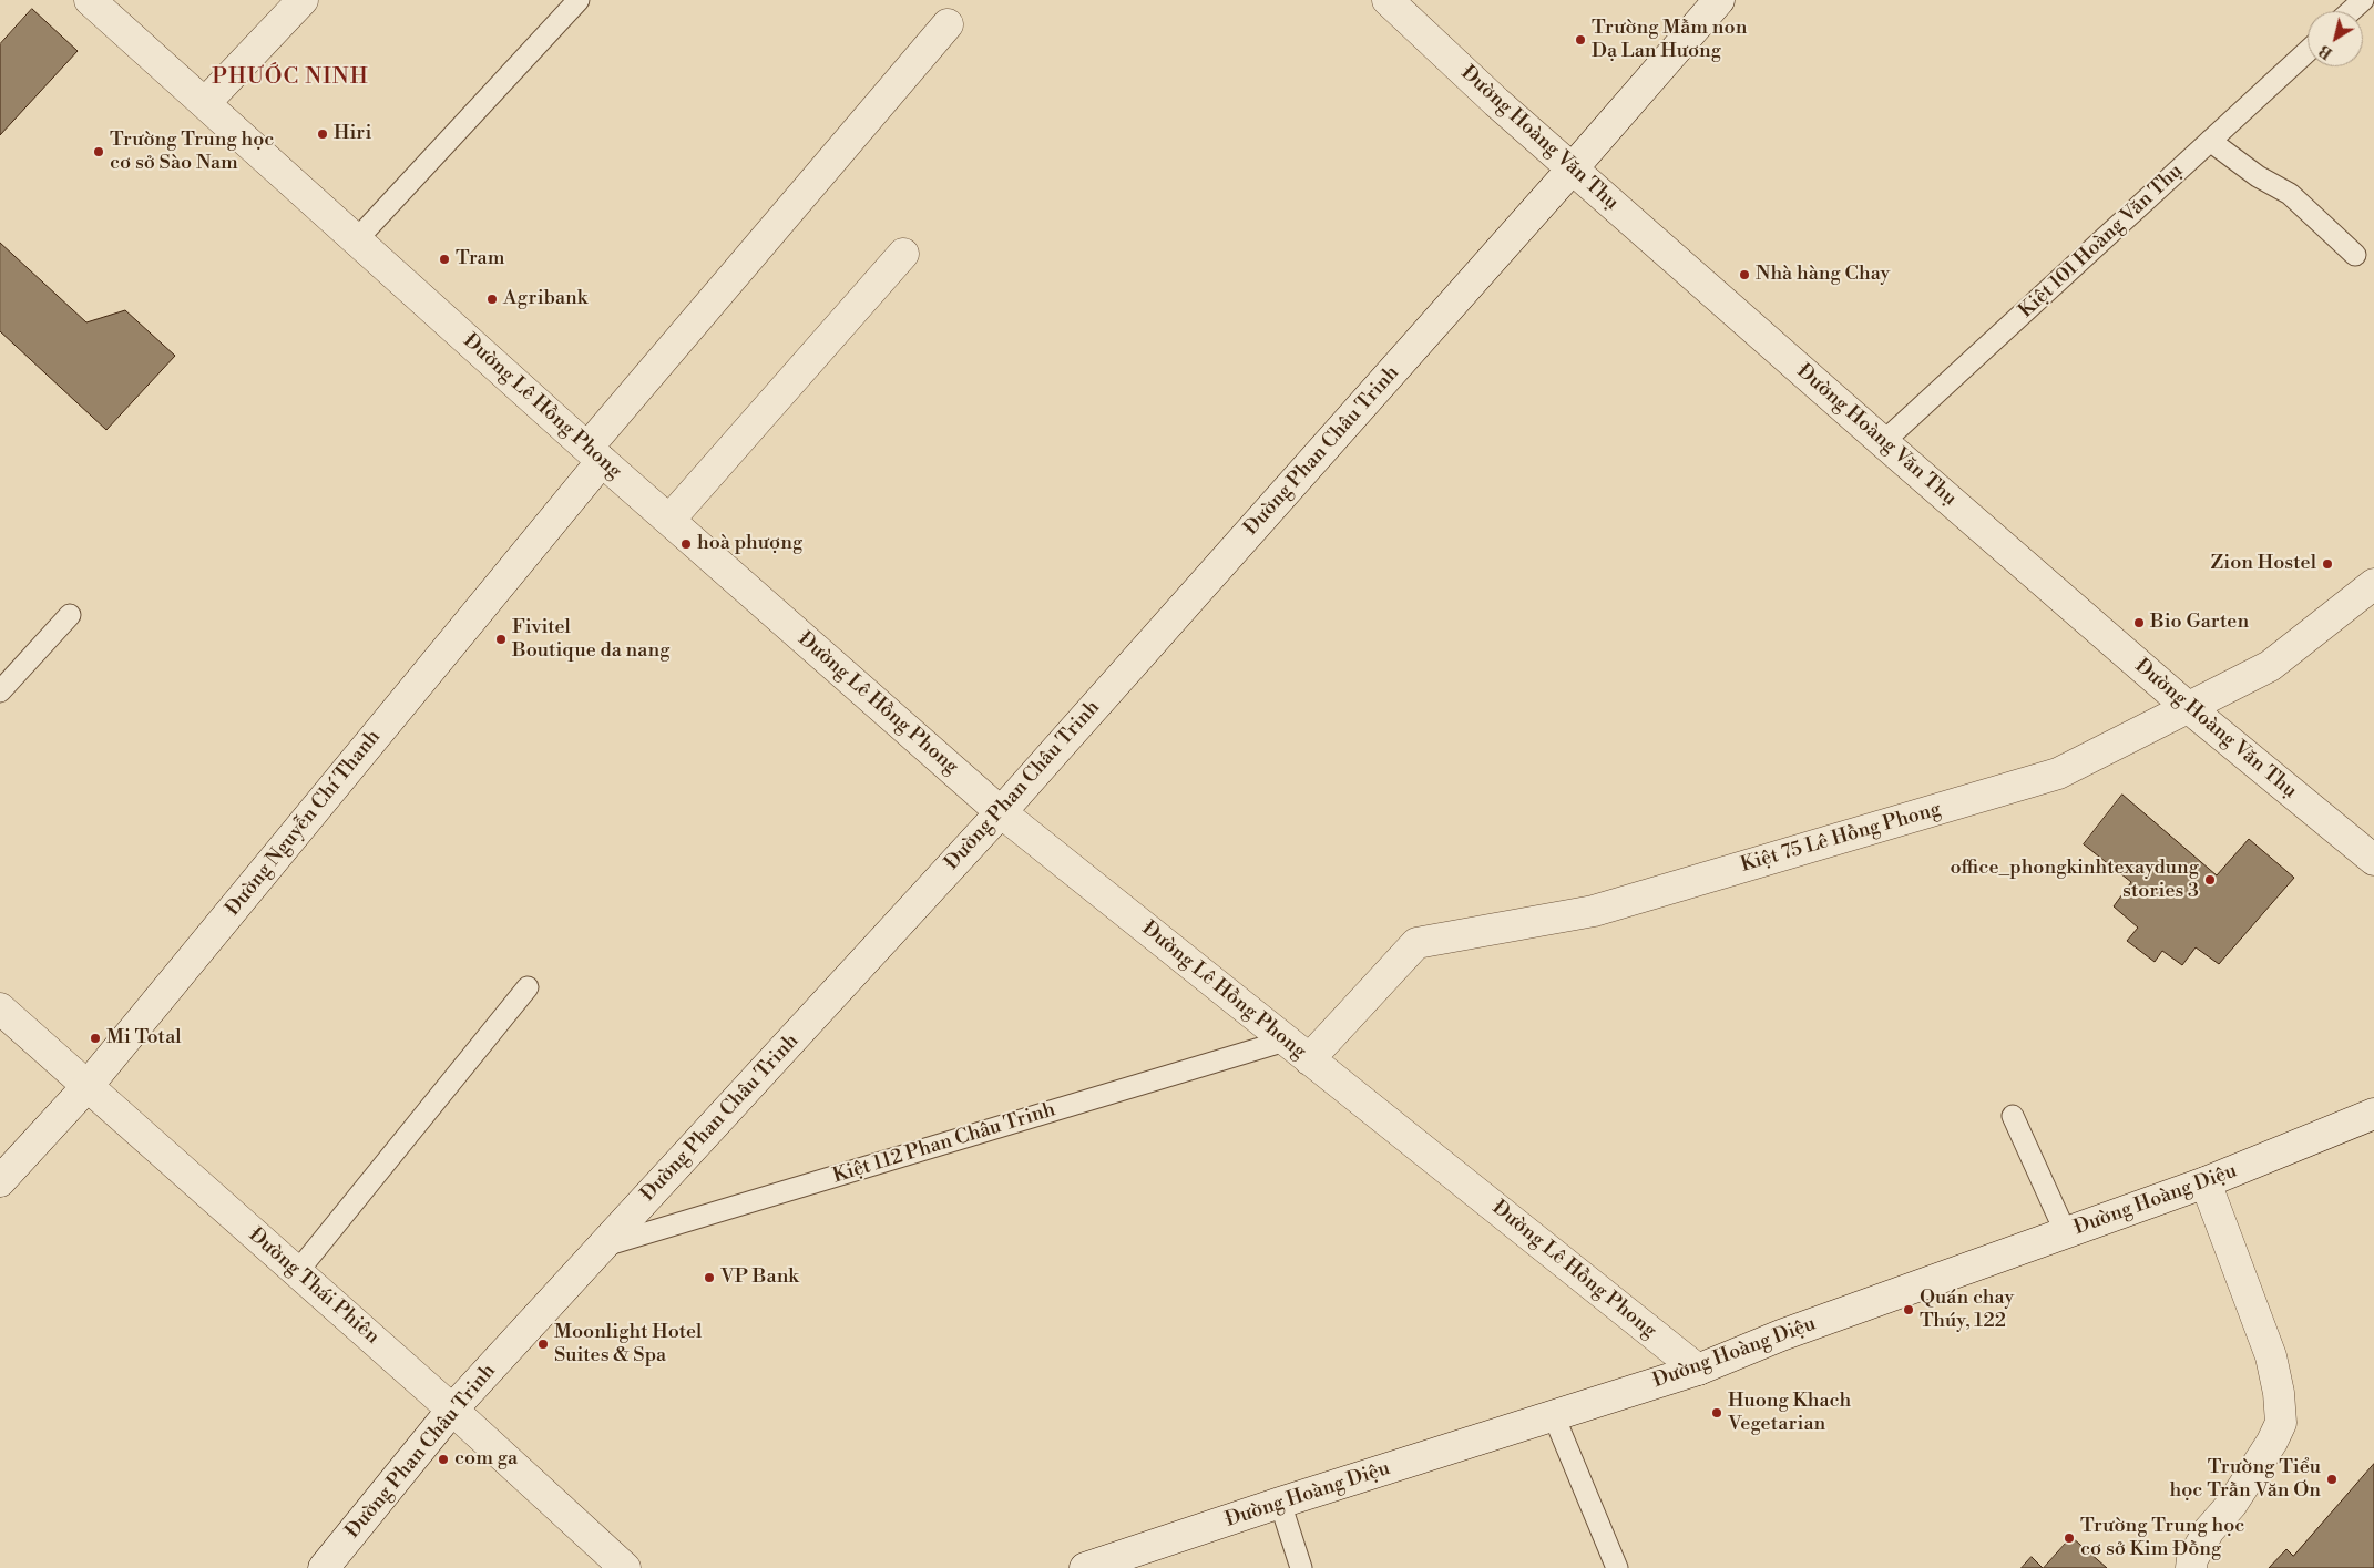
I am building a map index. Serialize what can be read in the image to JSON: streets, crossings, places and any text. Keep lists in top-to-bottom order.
{
  "streets": {
    "street": [
      "Đường Hoàng Văn Thụ",
      "Đường Lê Hồng Phong",
      "Đường Phan Châu Trinh",
      "Đường Nguyễn Chí Thanh",
      "Kiệt 75 Lê Hồng Phong",
      "Đường Hoàng Diệu",
      "Đường Thái Phiên"
    ],
    "lane": ["Kiệt 101 Hoàng Văn Thụ", "Kiệt 112 Phan Châu Trinh"]
  },
  "crossings": [
    ["Đường Hoàng Văn Thụ", "Kiệt 101 Hoàng Văn Thụ"],
    ["Đường Hoàng Văn Thụ", "Đường Phan Châu Trinh"],
    ["Đường Hoàng Văn Thụ", "Kiệt 75 Lê Hồng Phong"],
    ["Đường Lê Hồng Phong", "Đường Phan Châu Trinh"],
    ["Đường Lê Hồng Phong", "Đường Nguyễn Chí Thanh"],
    ["Đường Lê Hồng Phong", "Kiệt 75 Lê Hồng Phong"],
    ["Đường Lê Hồng Phong", "Kiệt 112 Phan Châu Trinh"],
    ["Đường Lê Hồng Phong", "Đường Hoàng Diệu"],
    ["Đường Phan Châu Trinh", "Kiệt 112 Phan Châu Trinh"],
    ["Đường Phan Châu Trinh", "Đường Thái Phiên"],
    ["Đường Nguyễn Chí Thanh", "Đường Thái Phiên"]
  ],
  "districts": ["PHƯỚC NINH"],
  "places": [
    "Trường Mầm non Dạ Lan Hương",
    "Hiri",
    "Trường Trung học cơ sở Sào Nam",
    "Tram",
    "Nhà hàng Chay",
    "Agribank",
    "hoà phượng",
    "Zion Hostel",
    "Bio Garten",
    "Fivitel Boutique da nang",
    "office_phongkinhtexaydung stories 3",
    "Mi Total",
    "VP Bank",
    "Quán chay Thúy, 122",
    "Moonlight Hotel Suites & Spa",
    "Huong Khach Vegetarian",
    "com ga",
    "Trường Tiểu học Trần Văn Ơn",
    "Trường Trung học cơ sở Kim Đồng"
  ],
  "north": "bottom left"
}
